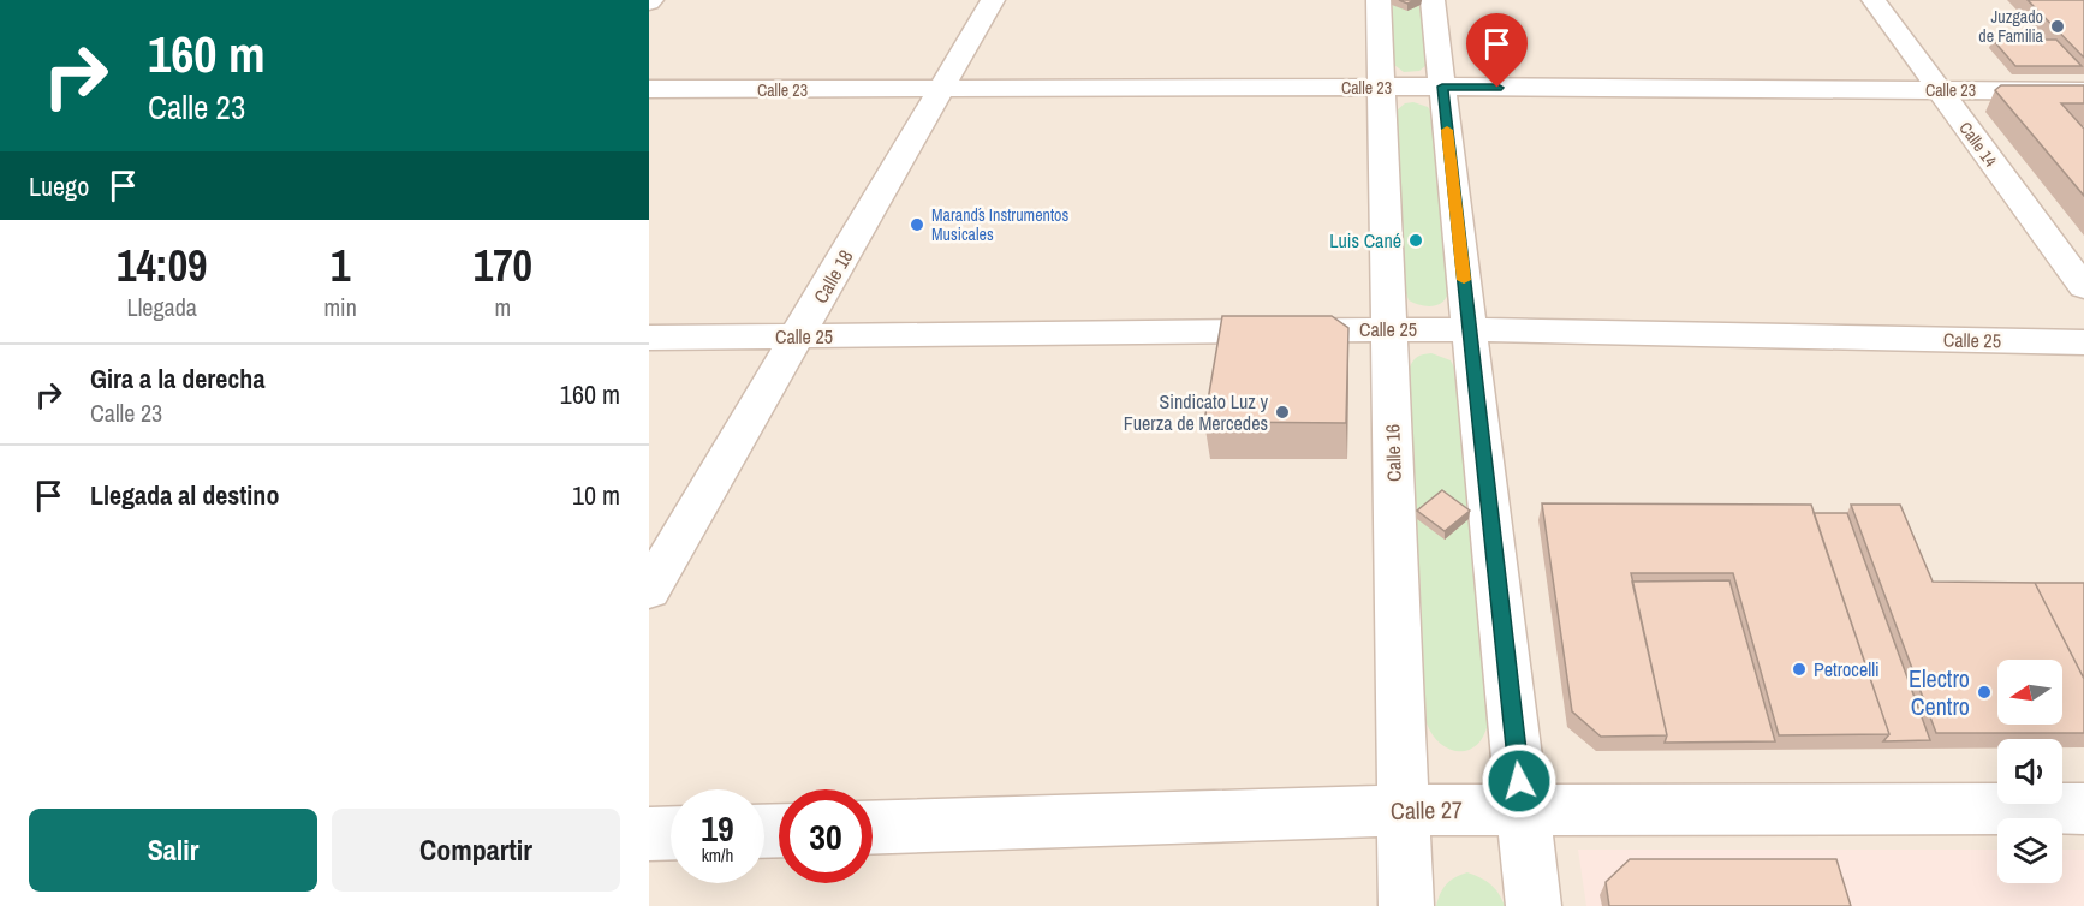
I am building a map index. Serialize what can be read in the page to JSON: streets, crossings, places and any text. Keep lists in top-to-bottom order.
{
  "streets": {
    "street": [
      "Calle 23",
      "Calle 14",
      "Calle 18",
      "Calle 25",
      "Calle 16",
      "Calle 27"
    ]
  },
  "crossings": [
    ["Calle 23", "Calle 14"],
    ["Calle 23", "Calle 18"],
    ["Calle 23", "Calle 16"],
    ["Calle 18", "Calle 25"],
    ["Calle 25", "Calle 16"],
    ["Calle 16", "Calle 27"]
  ],
  "places": [
    "Juzgado de Familia",
    "Marand´s Instrumentos Musicales",
    "Luis Cané",
    "Sindicato Luz y Fuerza de Mercedes",
    "Petrocelli",
    "Electro Centro"
  ],
  "north": "left",
  "page": {
    "turn": ["160 m", "Calle 23"],
    "then": "Luego",
    "eta": [
      "14:09",
      "Llegada",
      "1",
      "min",
      "170",
      "m"
    ],
    "list": [
      {
        "name": "Gira a la derecha",
        "note": "Calle 23",
        "value": "160 m"
      },
      {
        "name": "Llegada al destino",
        "value": "10 m"
      }
    ],
    "speed": "19 km/h",
    "limit": "30",
    "buttons": ["Salir", "Compartir"]
  }
}
